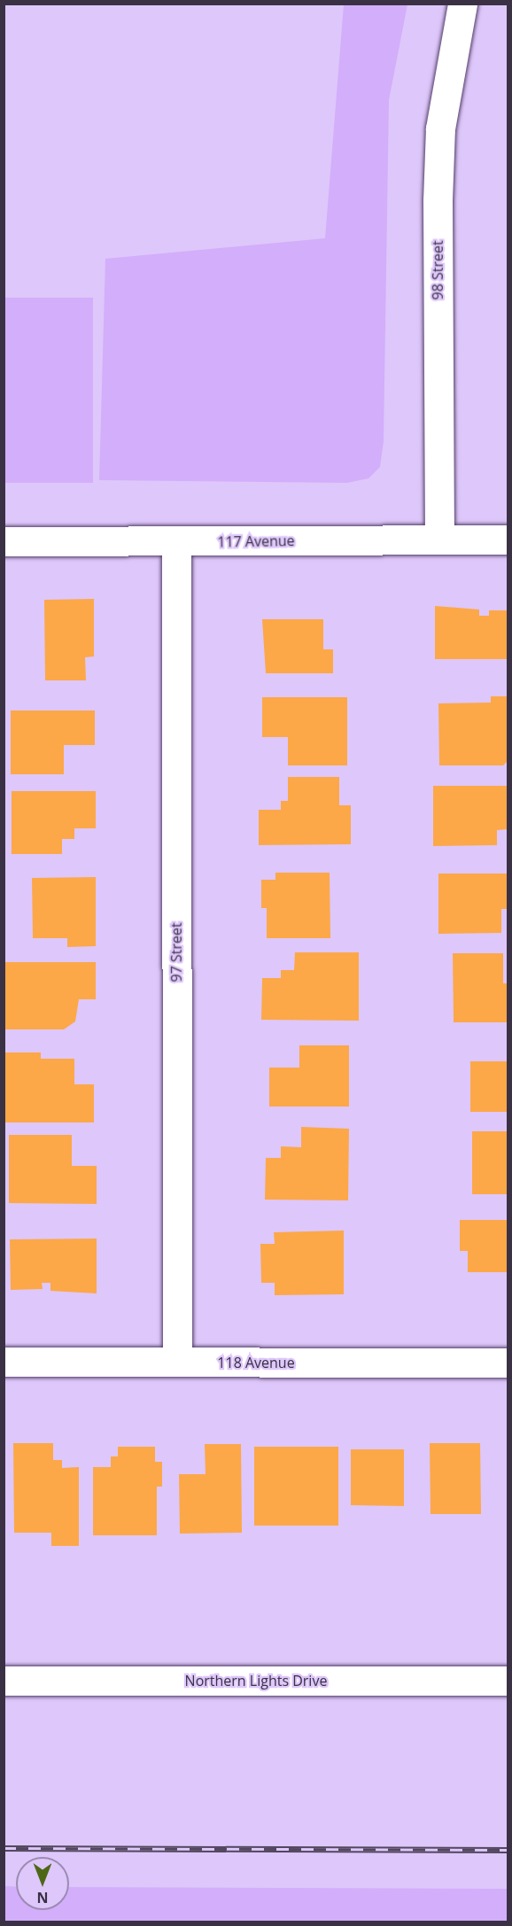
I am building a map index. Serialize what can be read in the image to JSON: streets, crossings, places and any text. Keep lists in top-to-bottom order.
{
  "streets": {
    "street": [
      "98 Street",
      "117 Avenue",
      "97 Street",
      "118 Avenue",
      "Northern Lights Drive"
    ]
  },
  "crossings": [
    ["98 Street", "117 Avenue"],
    ["117 Avenue", "97 Street"],
    ["97 Street", "118 Avenue"]
  ],
  "north": "bottom"
}
